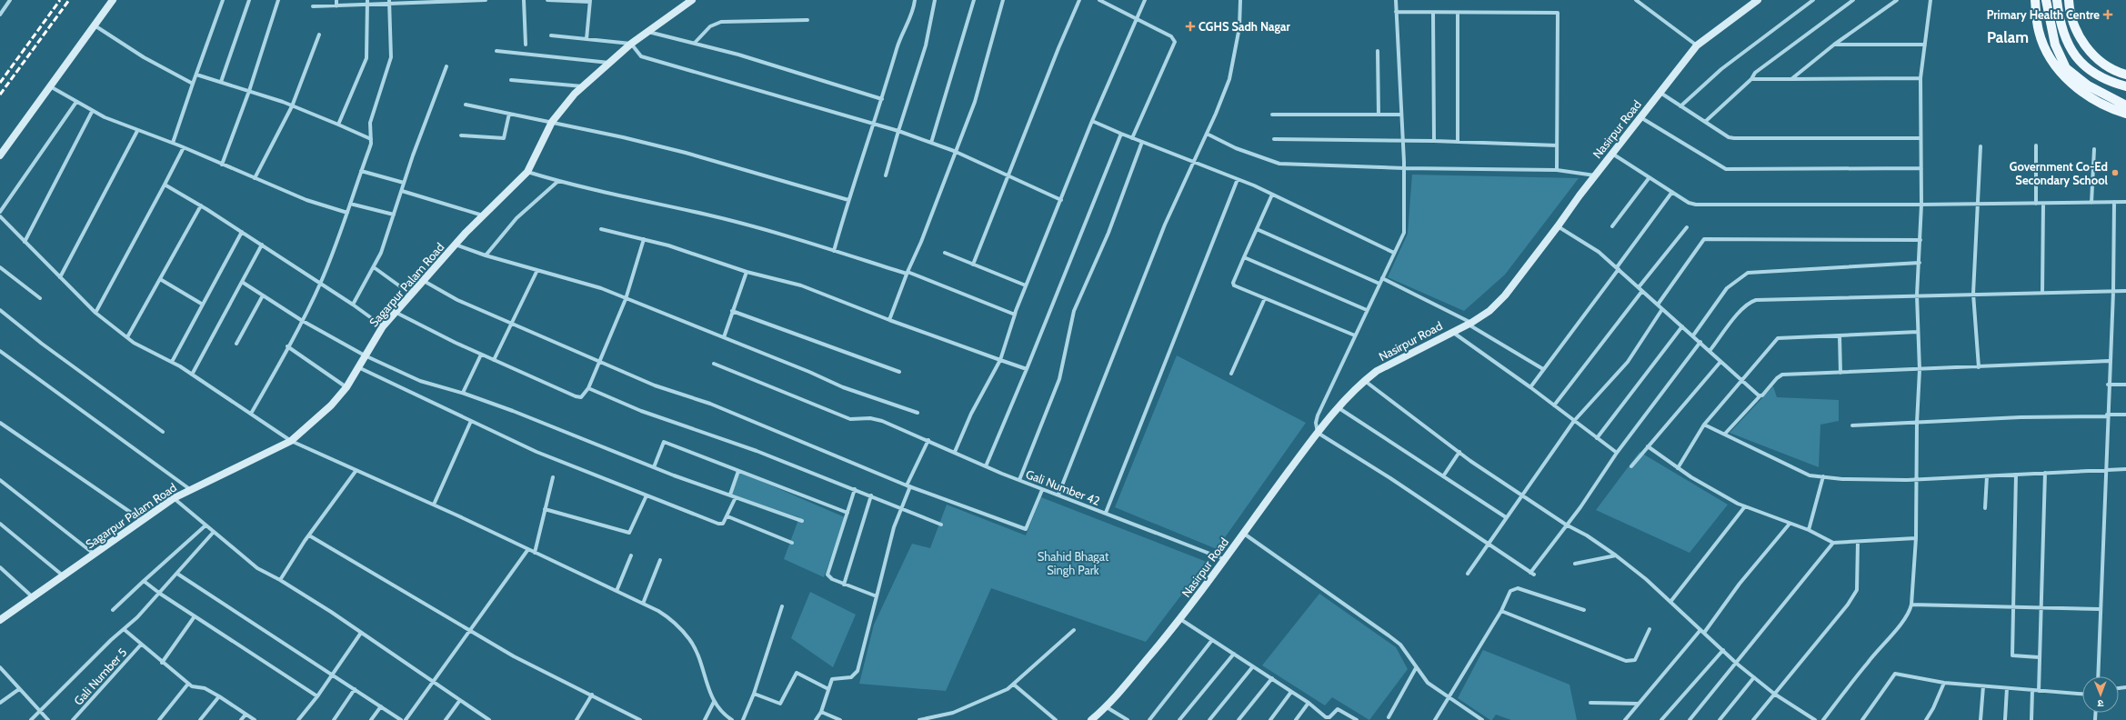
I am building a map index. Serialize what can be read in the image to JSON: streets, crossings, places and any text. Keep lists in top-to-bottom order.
{
  "streets": {
    "street": [
      "Nasirpur Road",
      "Sagarpur Palam Road",
      "Gali Number 42",
      "Gali Number 5"
    ]
  },
  "crossings": [
    ["Nasirpur Road", "Gali Number 42"]
  ],
  "districts": ["Palam"],
  "parks": ["Shahid Bhagat Singh Park"],
  "places": {
    "health": ["Primary Health Centre", "CGHS Sadh Nagar"],
    "other": ["Government Co-Ed Secondary School"]
  },
  "north": "bottom"
}
